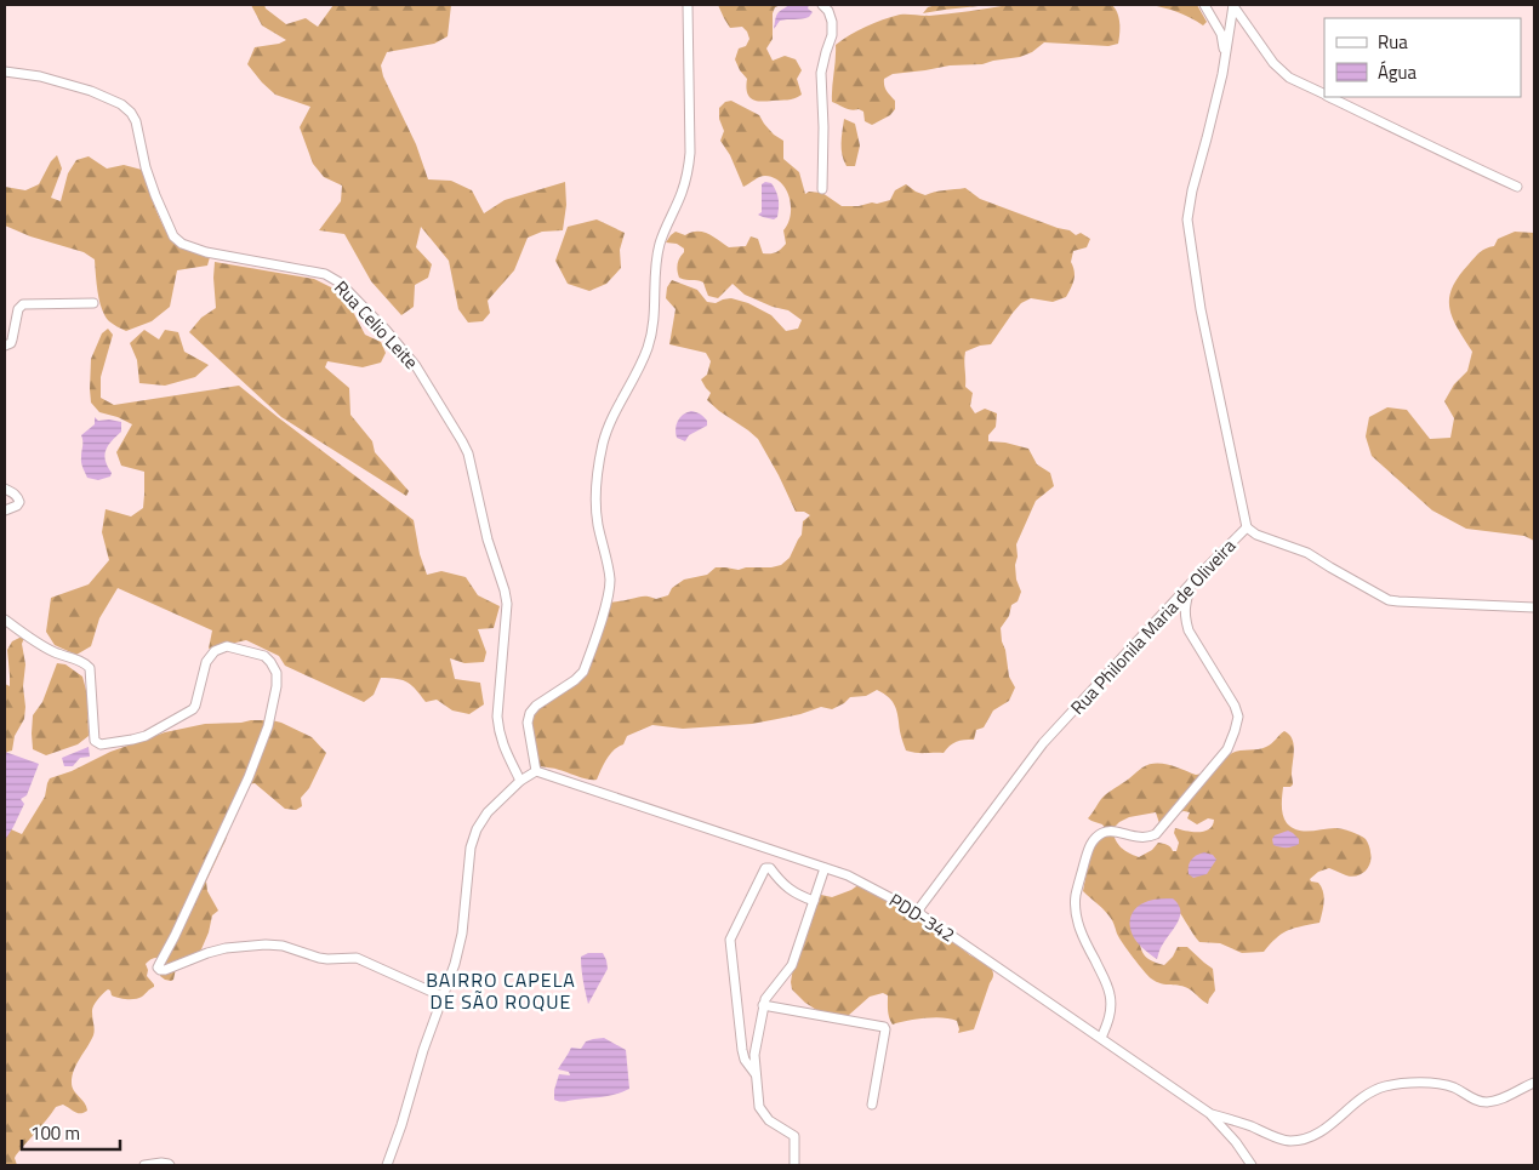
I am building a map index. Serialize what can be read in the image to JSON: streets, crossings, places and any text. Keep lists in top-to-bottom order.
{
  "streets": {
    "street": ["Rua Celio Leite", "Rua Philonila Maria de Oliveira", "PDD-342"]
  },
  "crossings": [
    ["Rua Philonila Maria de Oliveira", "PDD-342"]
  ],
  "districts": ["BAIRRO CAPELA DE SÃO ROQUE"],
  "legend": ["Rua", "Água"],
  "scale_bar": "100 m"
}
